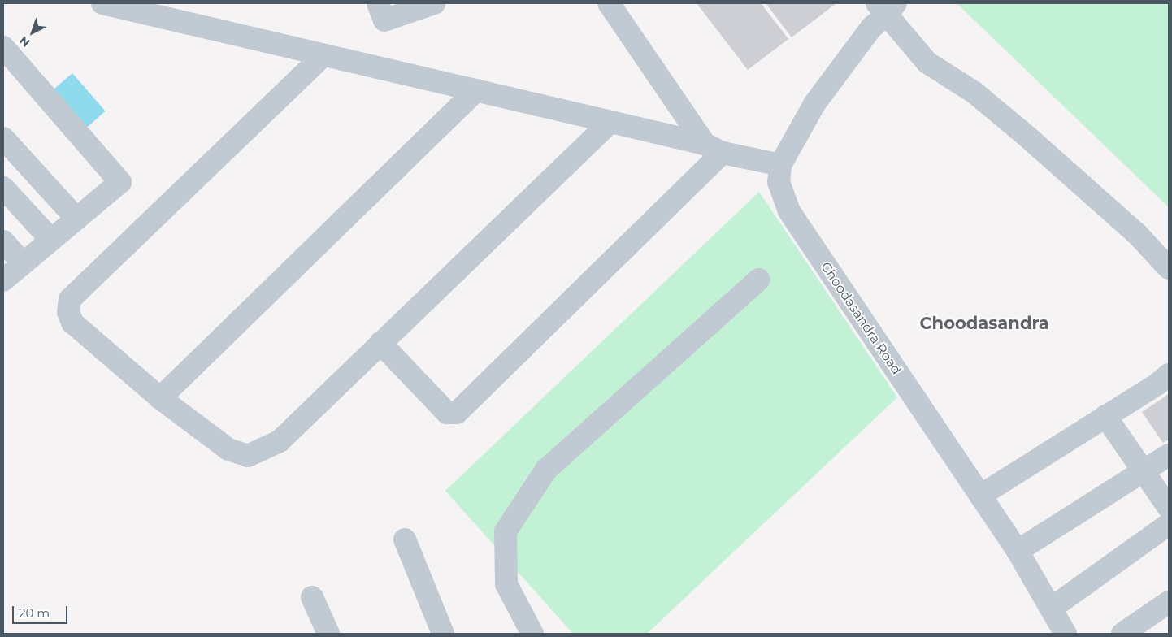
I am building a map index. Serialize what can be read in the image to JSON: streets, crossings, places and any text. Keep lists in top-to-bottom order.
{
  "streets": {
    "street": ["Choodasandra Road"]
  },
  "districts": ["Choodasandra"],
  "scale_bar": "20 m",
  "north": "bottom left"
}
